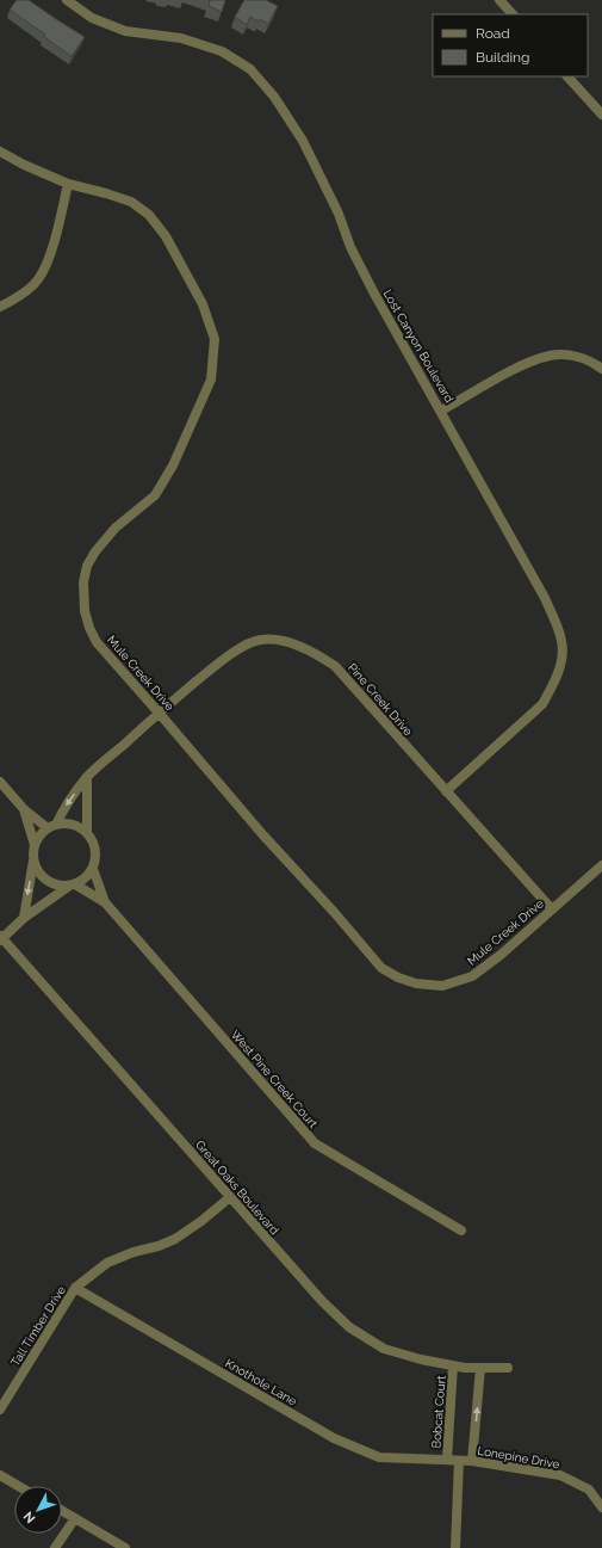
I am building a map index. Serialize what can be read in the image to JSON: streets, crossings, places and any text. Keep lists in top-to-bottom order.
{
  "streets": {
    "street": [
      "Lost Canyon Boulevard",
      "Mule Creek Drive",
      "Pine Creek Drive",
      "West Pine Creek Court",
      "Great Oaks Boulevard",
      "Tall Timber Drive",
      "Knothole Lane",
      "Bobcat Court",
      "Lonepine Drive"
    ]
  },
  "crossings": [
    ["Lost Canyon Boulevard", "Pine Creek Drive"],
    ["Mule Creek Drive", "Pine Creek Drive"],
    ["Pine Creek Drive", "West Pine Creek Court"],
    ["Great Oaks Boulevard", "Tall Timber Drive"],
    ["Great Oaks Boulevard", "Bobcat Court"],
    ["Tall Timber Drive", "Knothole Lane"],
    ["Knothole Lane", "Bobcat Court"],
    ["Knothole Lane", "Lonepine Drive"],
    ["Bobcat Court", "Lonepine Drive"]
  ],
  "legend": ["Road", "Building"],
  "north": "bottom left"
}
